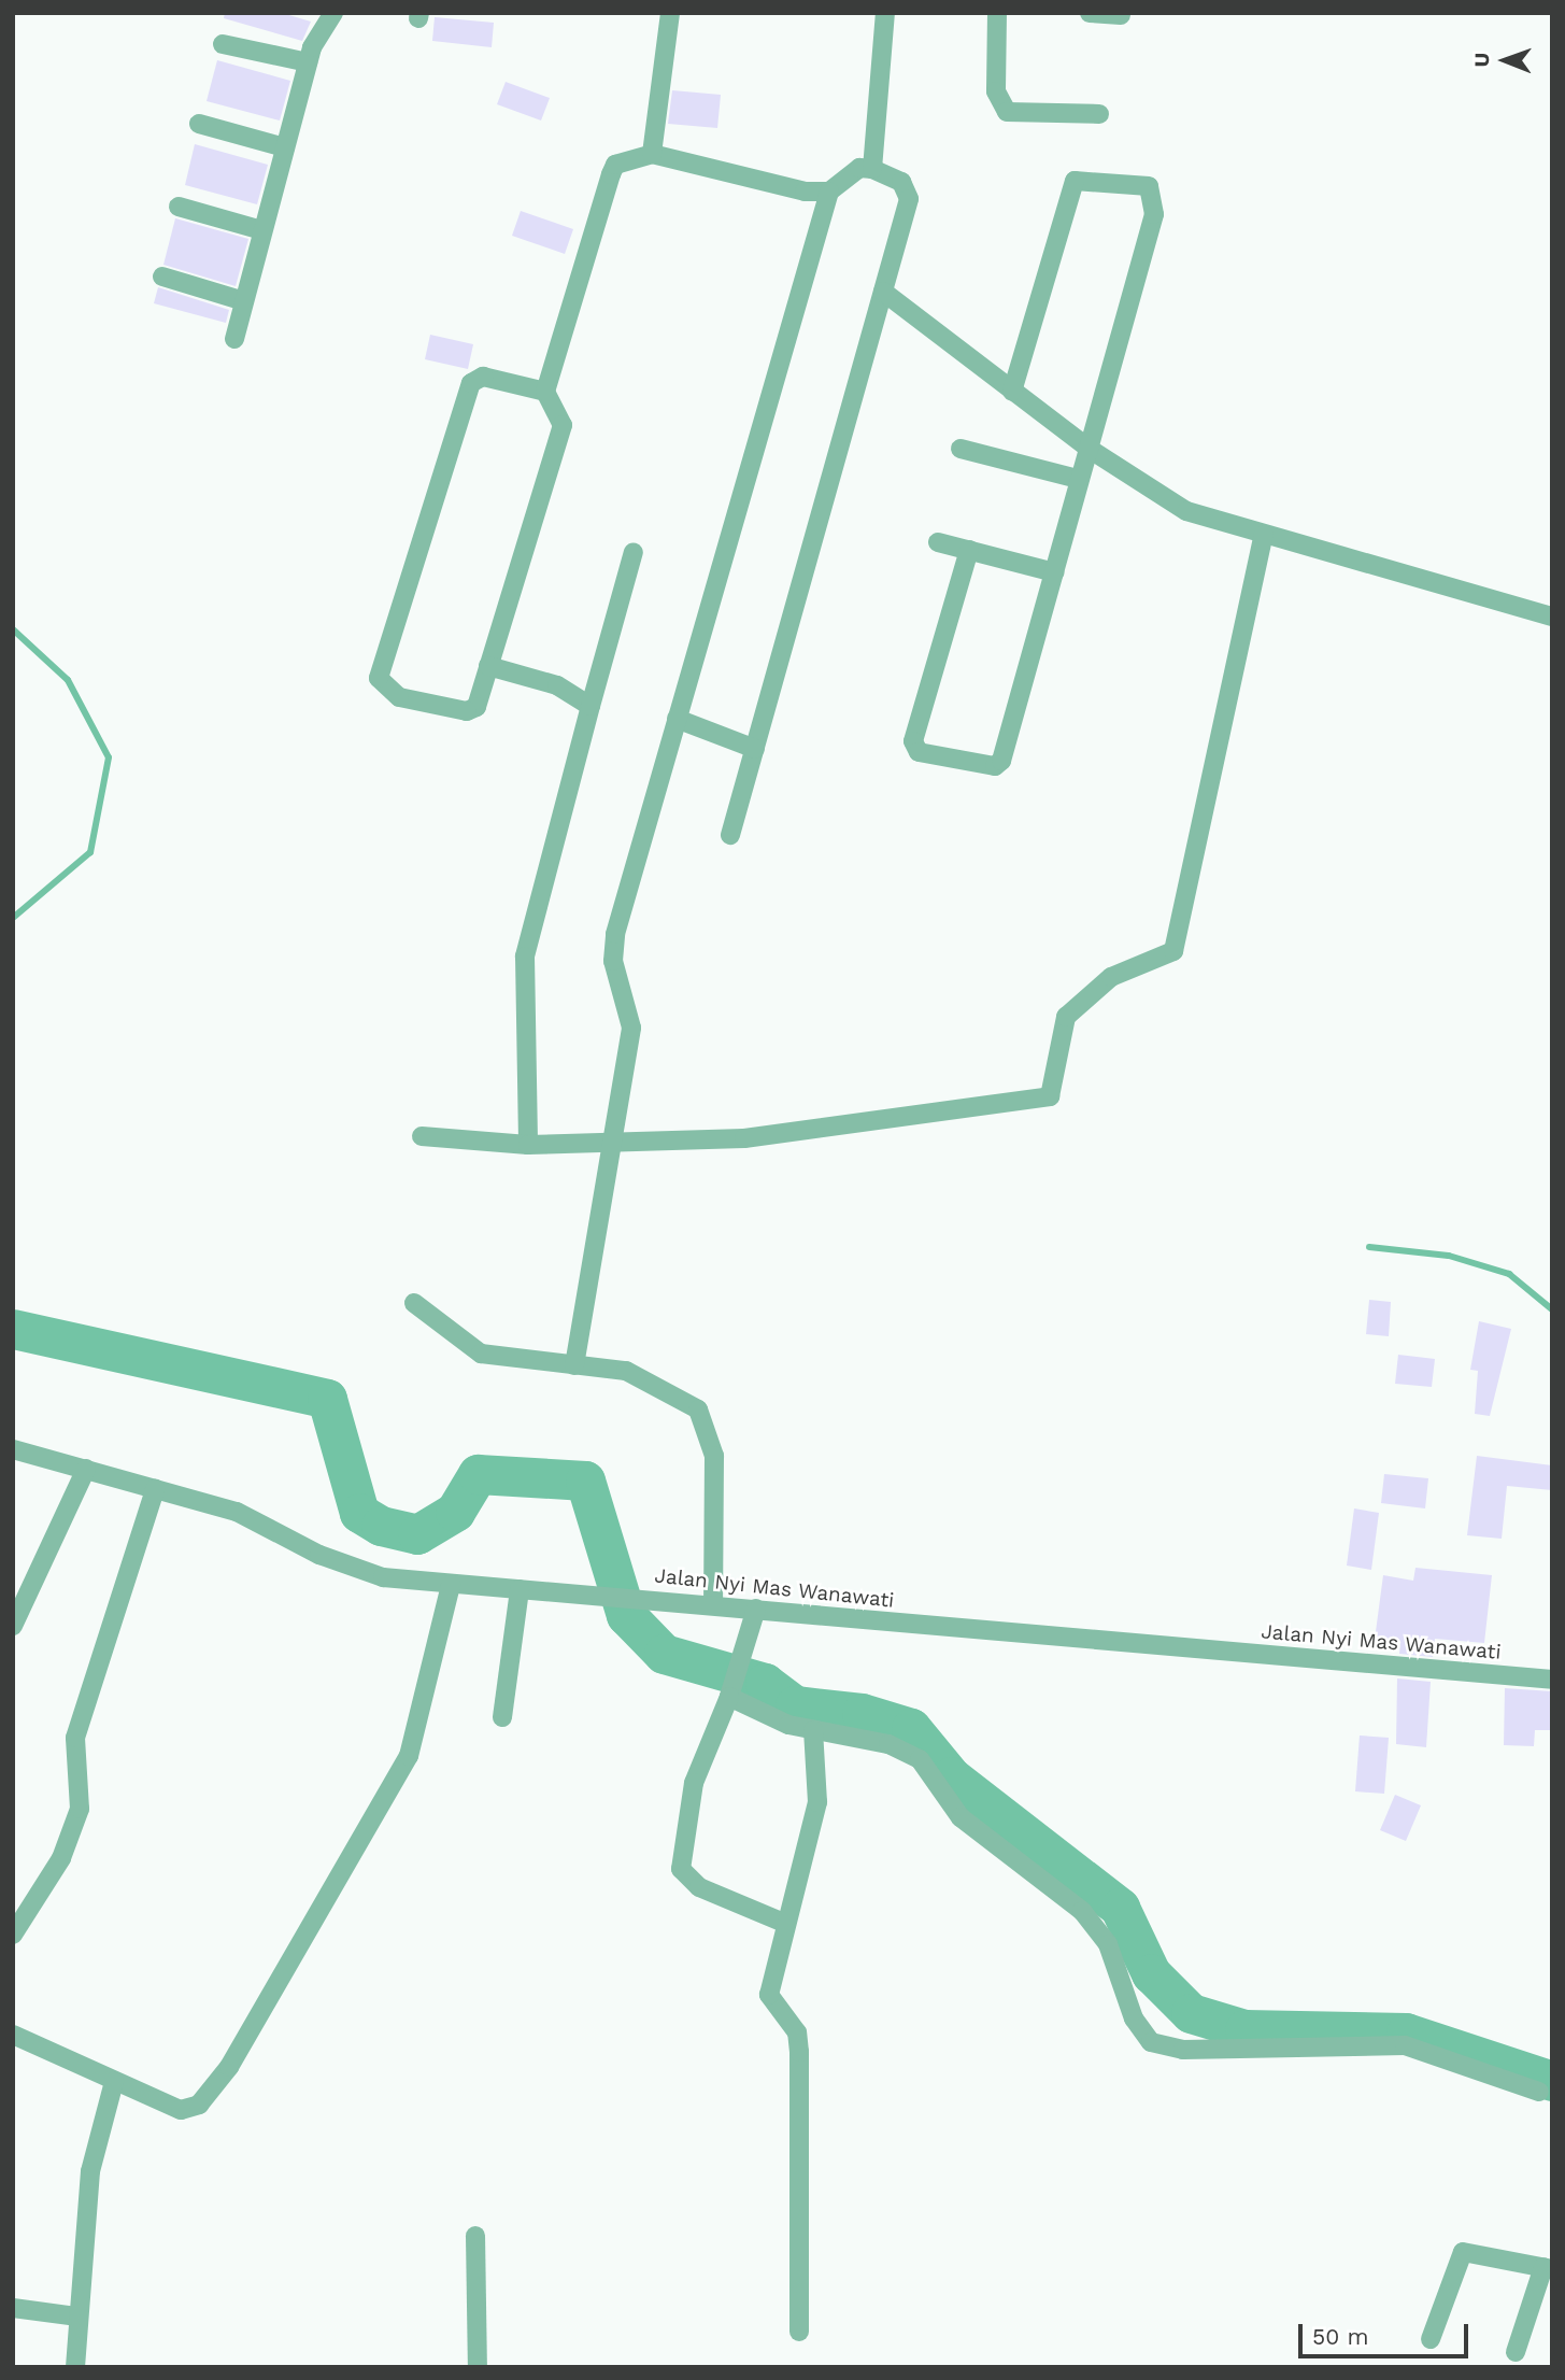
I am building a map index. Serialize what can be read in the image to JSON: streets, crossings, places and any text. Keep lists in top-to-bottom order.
{
  "streets": {
    "street": ["Jalan Nyi Mas Wanawati"]
  },
  "scale_bar": "50 m",
  "north": "left"
}
